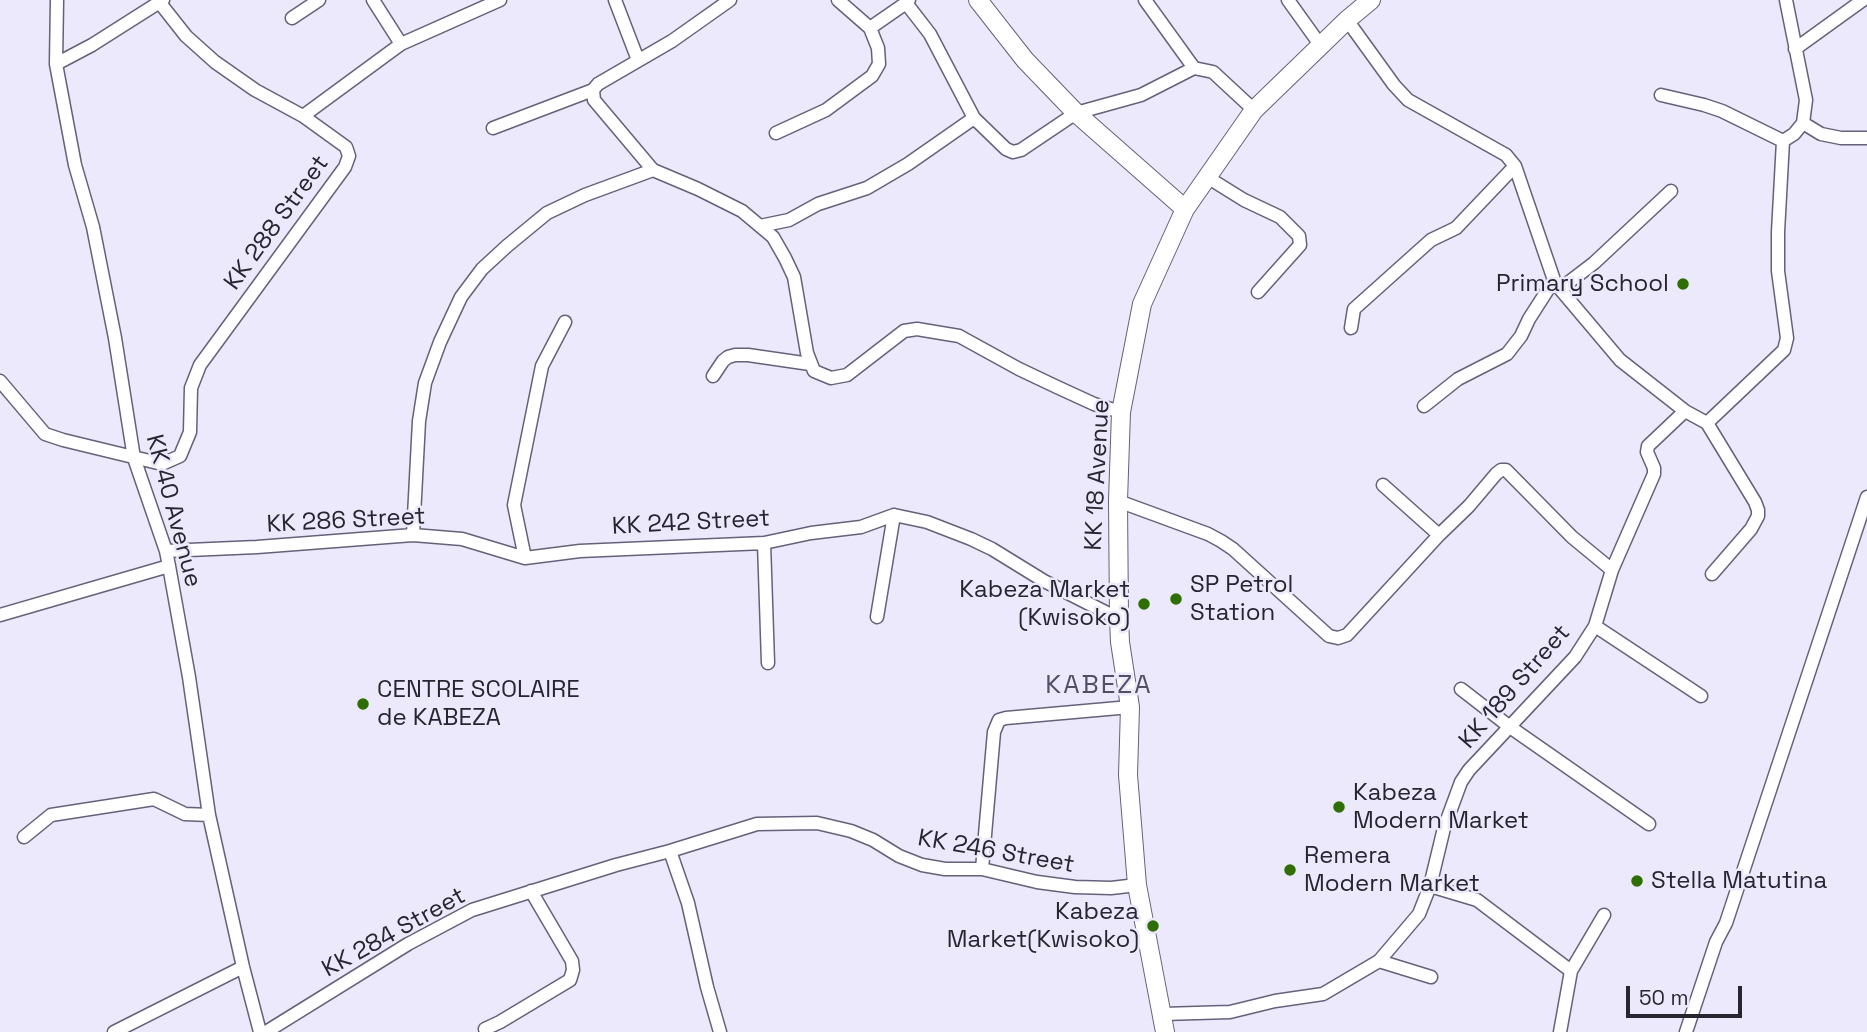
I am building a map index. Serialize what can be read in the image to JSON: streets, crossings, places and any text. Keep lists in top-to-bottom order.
{
  "streets": {
    "main road": ["KK 18 Avenue"],
    "street": [
      "KK 288 Street",
      "KK 40 Avenue",
      "KK 286 Street",
      "KK 242 Street",
      "KK 189 Street",
      "KK 246 Street",
      "KK 284 Street"
    ]
  },
  "crossings": [
    ["KK 288 Street", "KK 40 Avenue"],
    ["KK 18 Avenue", "KK 189 Street"],
    ["KK 18 Avenue", "KK 246 Street"],
    ["KK 40 Avenue", "KK 286 Street"],
    ["KK 286 Street", "KK 242 Street"],
    ["KK 246 Street", "KK 284 Street"]
  ],
  "districts": ["KABEZA"],
  "places": [
    "Primary School",
    "SP Petrol Station",
    "Kabeza Market (Kwisoko)",
    "CENTRE SCOLAIRE de KABEZA",
    "Kabeza Modern Market",
    "Remera Modern Market",
    "Stella Matutina",
    "Kabeza Market(Kwisoko)"
  ],
  "scale_bar": "50 m"
}
